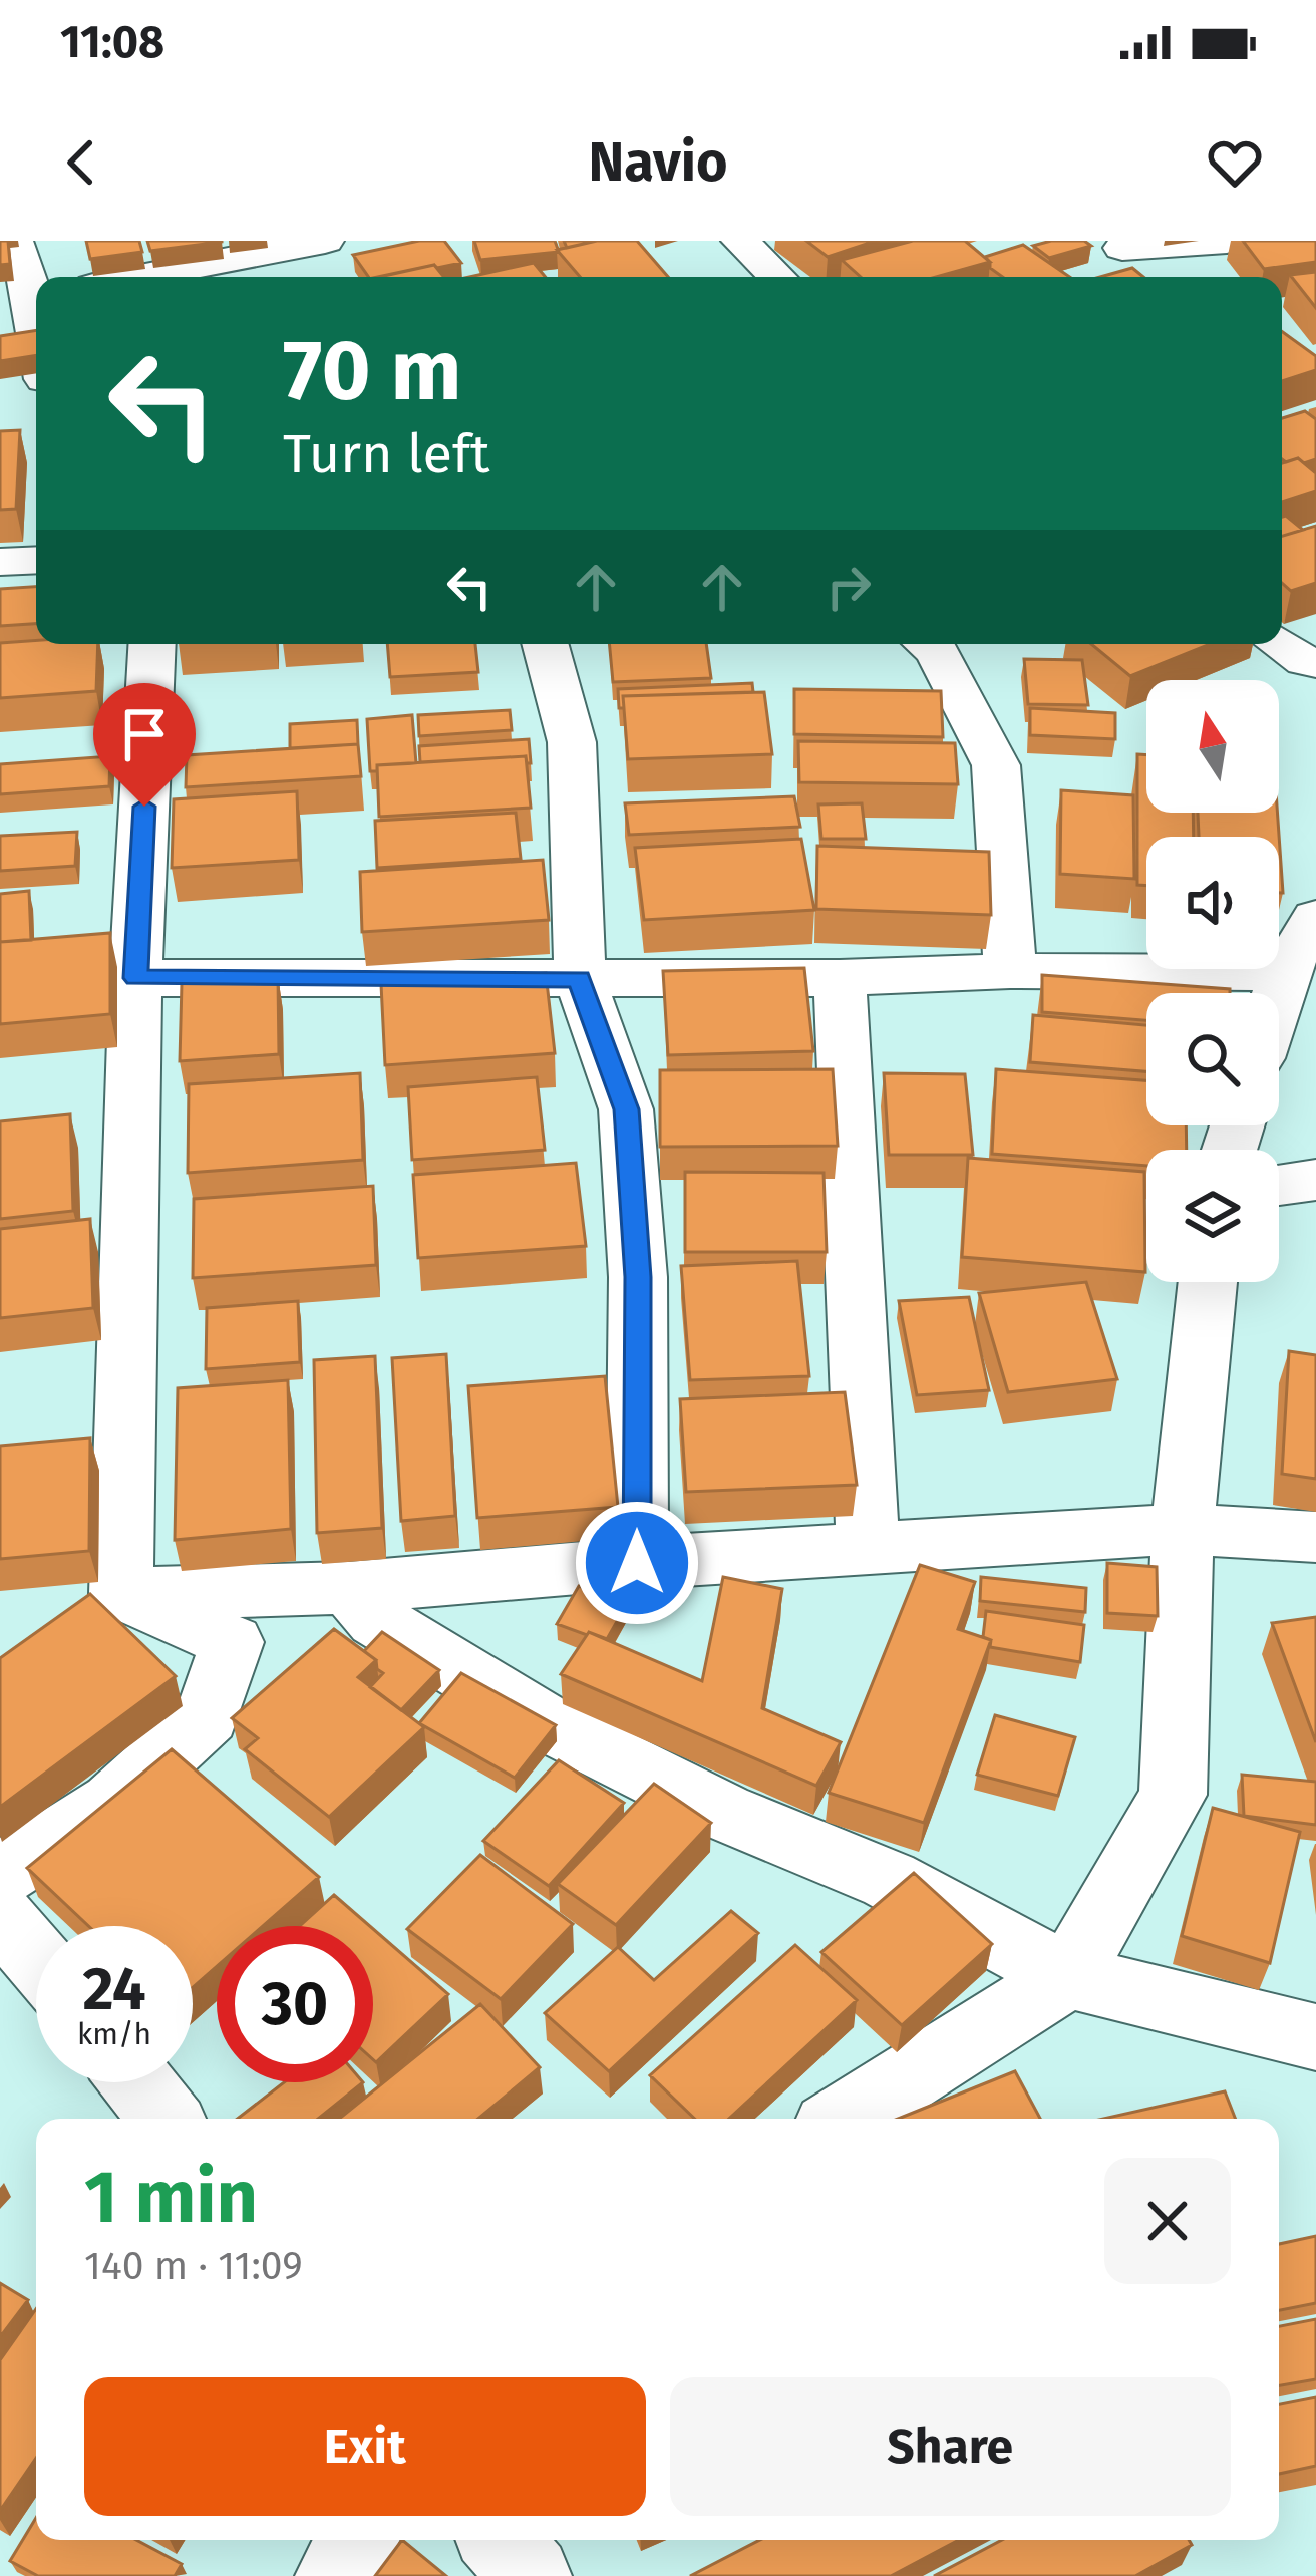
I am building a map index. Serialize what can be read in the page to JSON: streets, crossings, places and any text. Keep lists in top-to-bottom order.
{
  "north": "top",
  "page": {
    "status": "11:08",
    "header": "Navio",
    "turn": ["70 m", "Turn left"],
    "speed": "24 km/h",
    "limit": "30",
    "heading": ["1 min", "140 m · 11:09"],
    "buttons": ["Exit", "Share"]
  }
}
